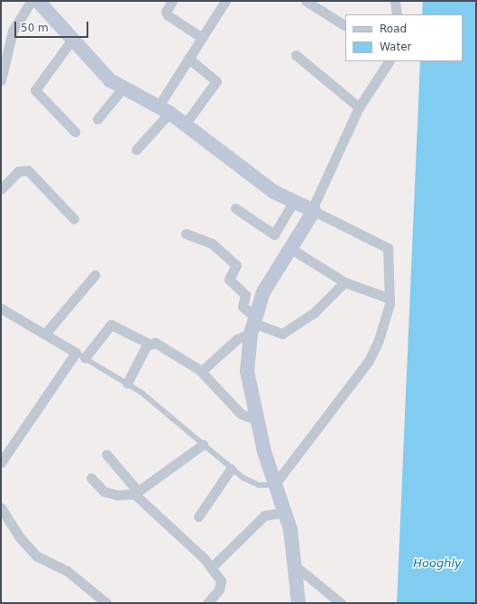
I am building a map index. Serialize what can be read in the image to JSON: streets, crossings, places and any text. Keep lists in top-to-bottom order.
{
  "water": ["Hooghly"],
  "legend": ["Road", "Water"],
  "scale_bar": "50 m"
}
